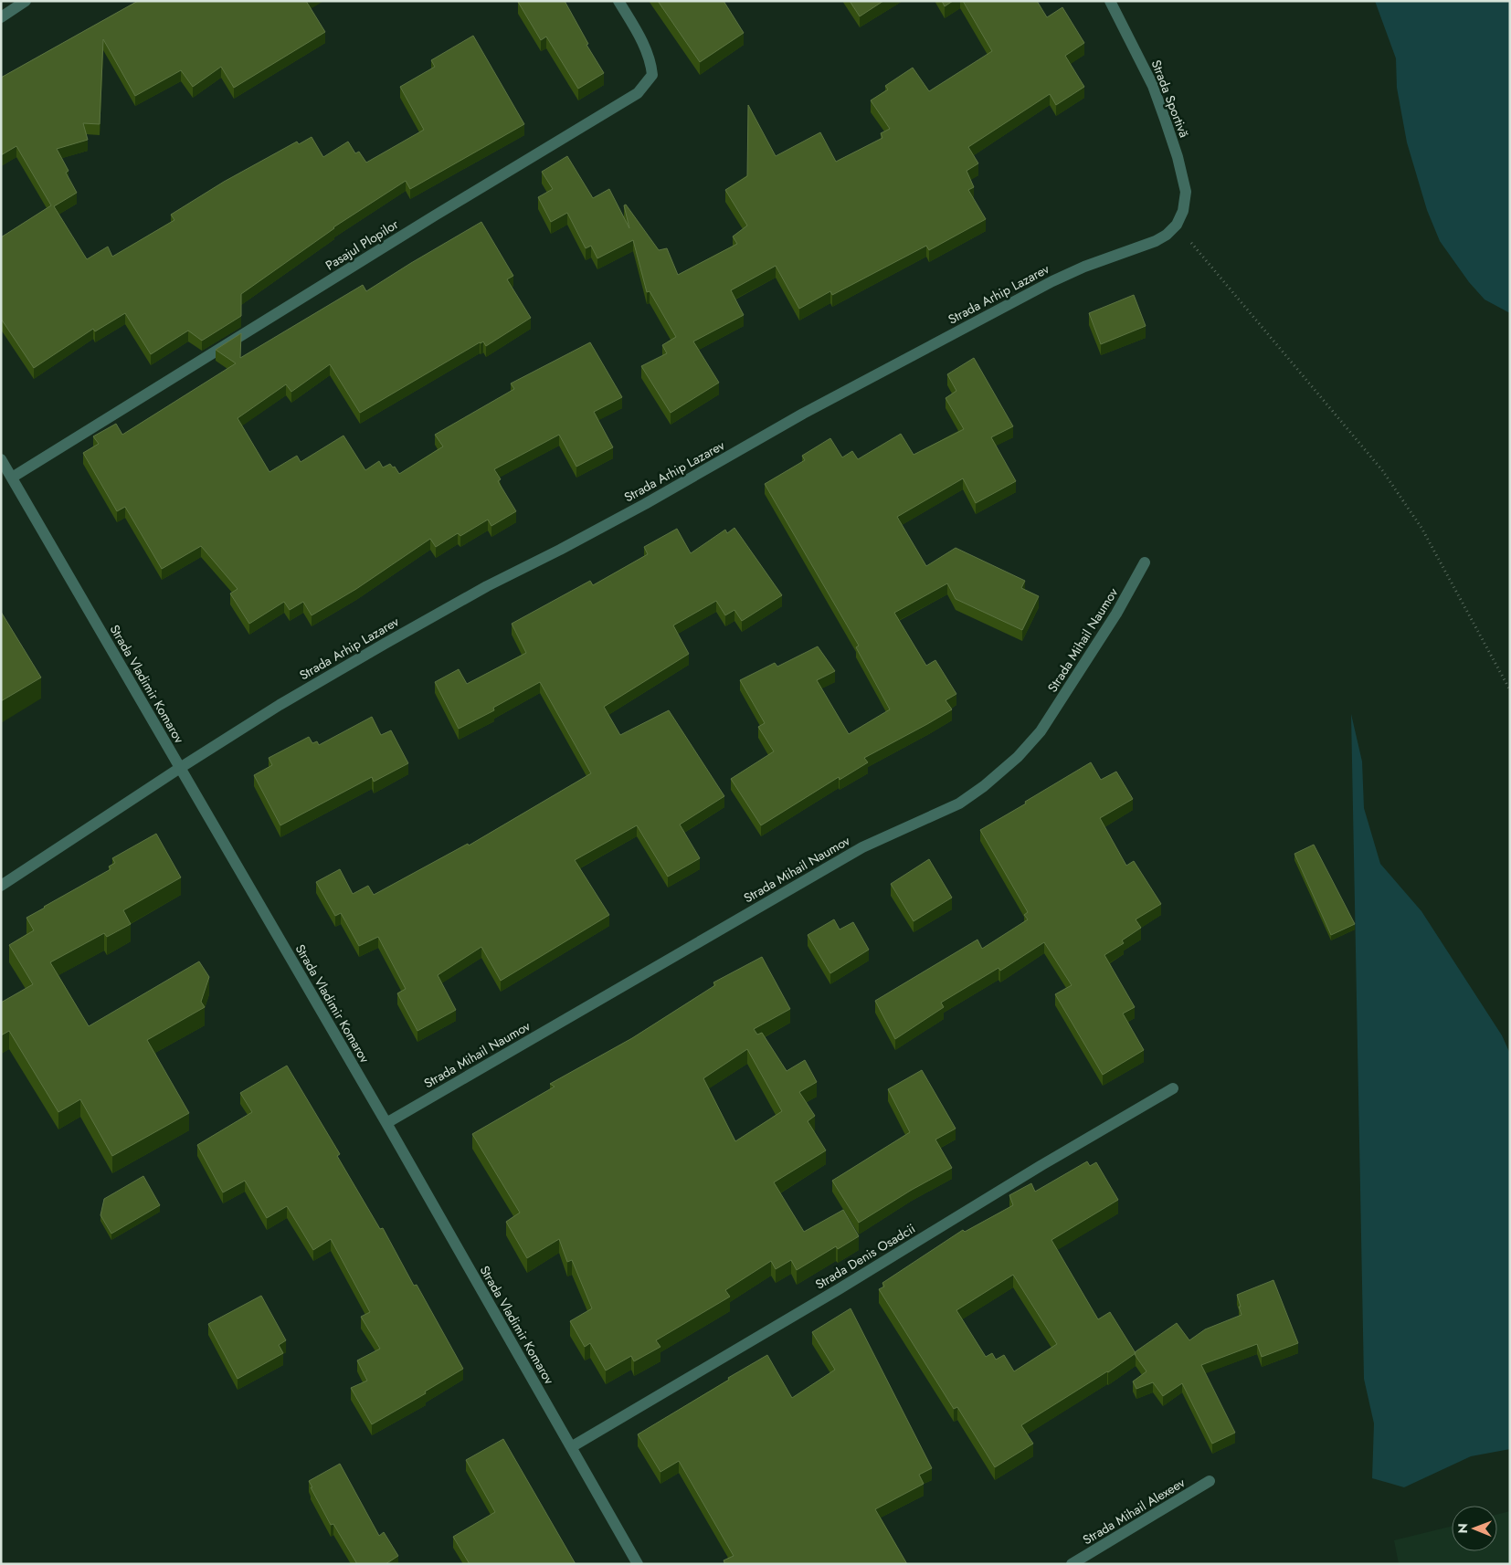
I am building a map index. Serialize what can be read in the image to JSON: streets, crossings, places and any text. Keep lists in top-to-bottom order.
{
  "streets": {
    "street": [
      "Strada Sportivă",
      "Pasajul Plopilor",
      "Strada Arhip Lazarev",
      "Strada Mihail Naumov",
      "Strada Vladimir Komarov",
      "Strada Denis Osadcii",
      "Strada Mihail Alexeev"
    ]
  },
  "crossings": [
    ["Strada Sportivă", "Strada Arhip Lazarev"],
    ["Pasajul Plopilor", "Strada Vladimir Komarov"],
    ["Strada Arhip Lazarev", "Strada Vladimir Komarov"],
    ["Strada Mihail Naumov", "Strada Vladimir Komarov"],
    ["Strada Vladimir Komarov", "Strada Denis Osadcii"]
  ],
  "north": "left"
}
